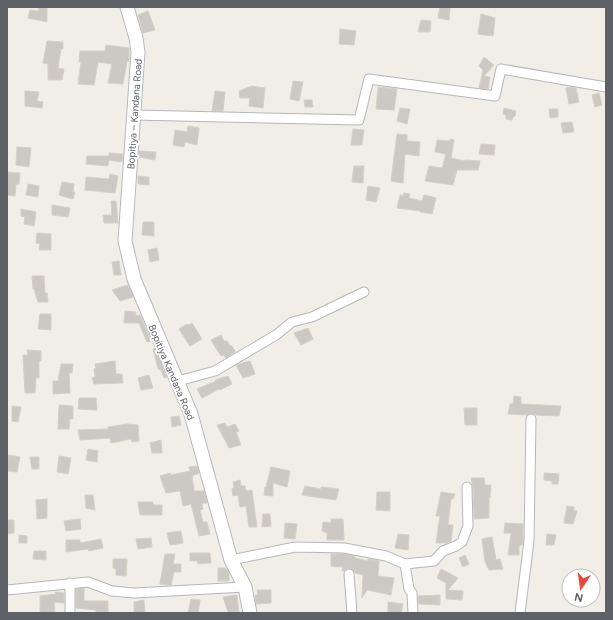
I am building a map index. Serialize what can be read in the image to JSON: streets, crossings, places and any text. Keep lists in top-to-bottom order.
{
  "streets": {
    "main road": ["Bopitiya – Kandana Road", "Bopitiya Kandana Road"]
  },
  "crossings": [
    ["Bopitiya – Kandana Road", "Bopitiya Kandana Road"]
  ],
  "north": "bottom"
}
